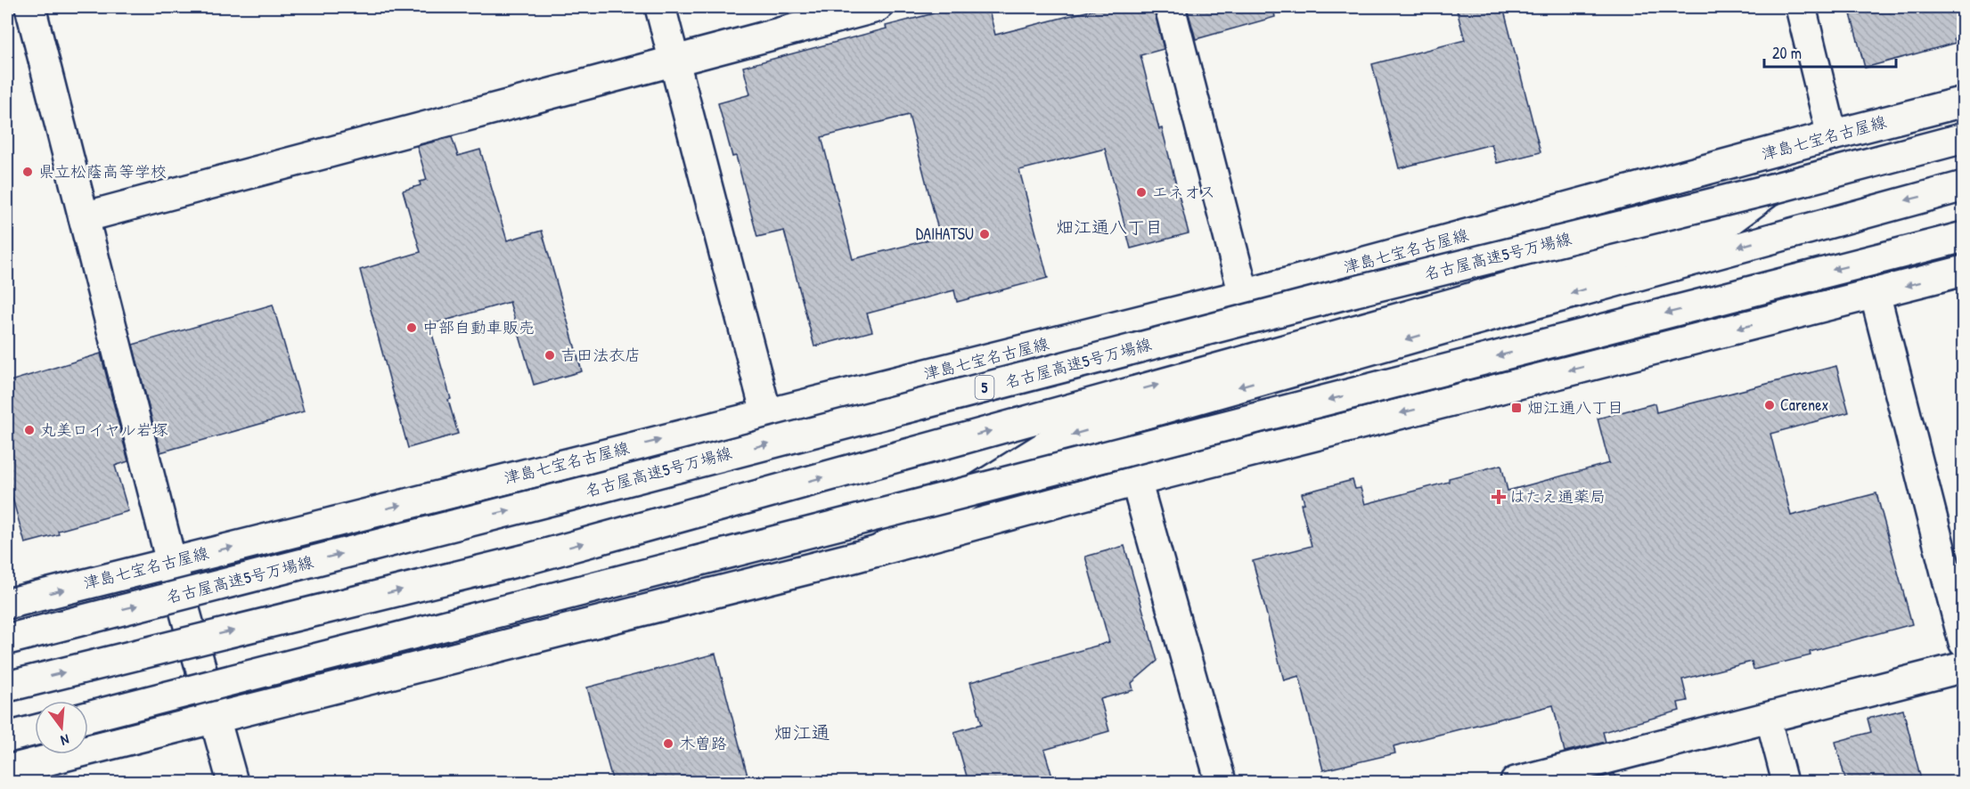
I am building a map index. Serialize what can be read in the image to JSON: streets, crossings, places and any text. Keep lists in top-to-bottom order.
{
  "streets": {
    "main road": ["津島七宝名古屋線", "名古屋高速5号万場線", "5"]
  },
  "districts": ["畑江通八丁目", "畑江通"],
  "places": {
    "other": [
      "県立松蔭高等学校",
      "エネオス",
      "DAIHATSU",
      "中部自動車販売",
      "吉田法衣店",
      "Carenex",
      "丸美ロイヤル岩塚",
      "木曽路"
    ],
    "transit": ["畑江通八丁目"],
    "health": ["はたえ通薬局"]
  },
  "scale_bar": "20 m",
  "north": "bottom"
}
